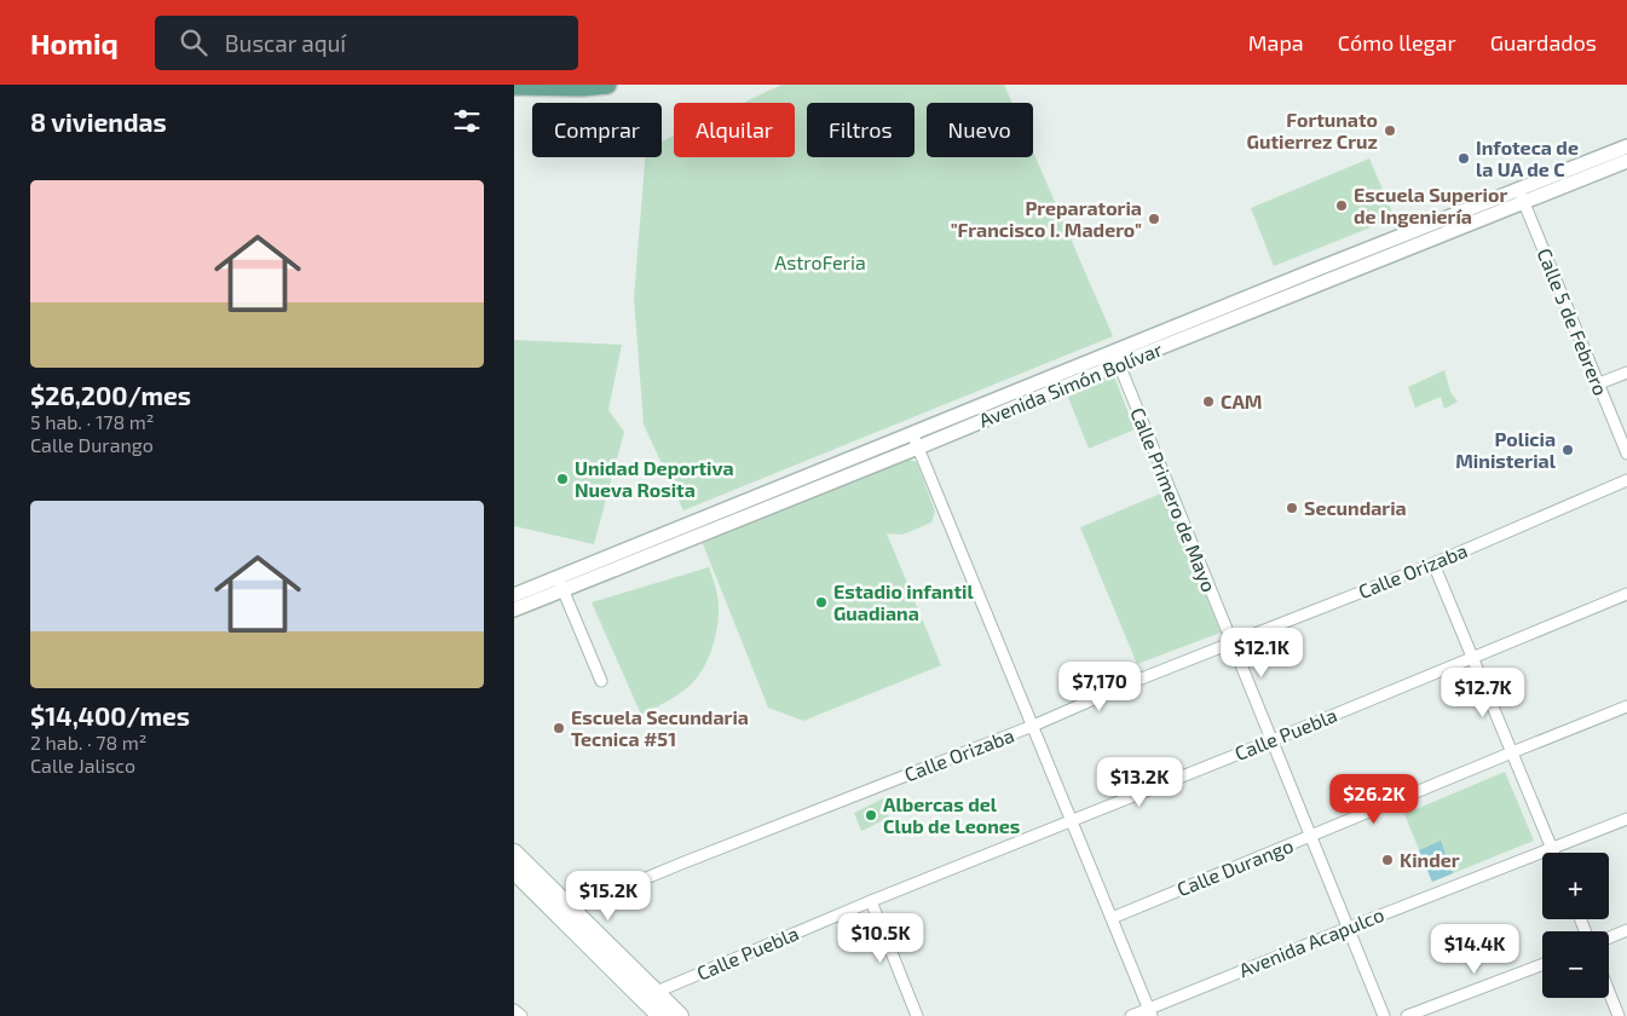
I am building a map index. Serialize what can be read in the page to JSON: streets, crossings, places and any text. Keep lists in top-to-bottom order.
{
  "streets": {
    "street": [
      "Calle 5 de Febrero",
      "Avenida Simón Bolívar",
      "Calle Primero de Mayo",
      "Calle Orizaba",
      "Calle Puebla",
      "Calle Durango",
      "Avenida Acapulco"
    ]
  },
  "crossings": [
    ["Calle 5 de Febrero", "Avenida Simón Bolívar"],
    ["Avenida Simón Bolívar", "Calle Primero de Mayo"],
    ["Calle Primero de Mayo", "Calle Orizaba"],
    ["Calle Primero de Mayo", "Calle Puebla"],
    ["Calle Primero de Mayo", "Calle Durango"],
    ["Calle Primero de Mayo", "Avenida Acapulco"]
  ],
  "parks": ["AstroFeria"],
  "places": [
    "Fortunato Gutierrez Cruz",
    "Infoteca de la UA de C",
    "Escuela Superior de Ingeniería",
    "Preparatoria \"Francisco I. Madero\"",
    "CAM",
    "Policia Ministerial",
    "Unidad Deportiva Nueva Rosita",
    "Secundaria",
    "Estadio infantil Guadiana",
    "Escuela Secundaria Tecnica #51",
    "Albercas del Club de Leones",
    "Kinder"
  ],
  "page": {
    "header": "Homiq",
    "search": "Buscar aquí",
    "nav": ["Mapa", "Cómo llegar", "Guardados"],
    "heading": "8 viviendas",
    "chip": [
      "Comprar",
      "Alquilar",
      "Filtros",
      "Nuevo"
    ],
    "list": [
      {
        "name": "$26,200/mes",
        "note": "5 hab. · 178 m² · Calle Durango"
      },
      {
        "name": "$14,400/mes",
        "note": "2 hab. · 78 m² · Calle Jalisco"
      }
    ],
    "price": [
      "$12.1K",
      "$7,170",
      "$12.7K",
      "$13.2K",
      "$26.2K",
      "$15.2K",
      "$10.5K",
      "$14.4K"
    ],
    "map_buttons": ["+", "−"]
  }
}
